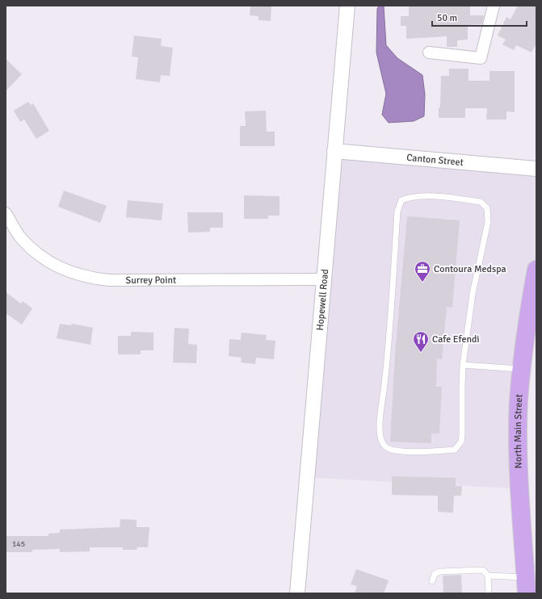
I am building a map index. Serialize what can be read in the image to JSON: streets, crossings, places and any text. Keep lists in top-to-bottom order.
{
  "streets": {
    "main road": ["North Main Street"],
    "street": ["Canton Street", "Surrey Point", "Hopewell Road"]
  },
  "crossings": [
    ["Canton Street", "Hopewell Road"],
    ["Surrey Point", "Hopewell Road"]
  ],
  "places": {
    "office": ["Contoura Medspa"],
    "restaurant": ["Cafe Efendi"]
  },
  "house_numbers": ["145"],
  "scale_bar": "50 m"
}
